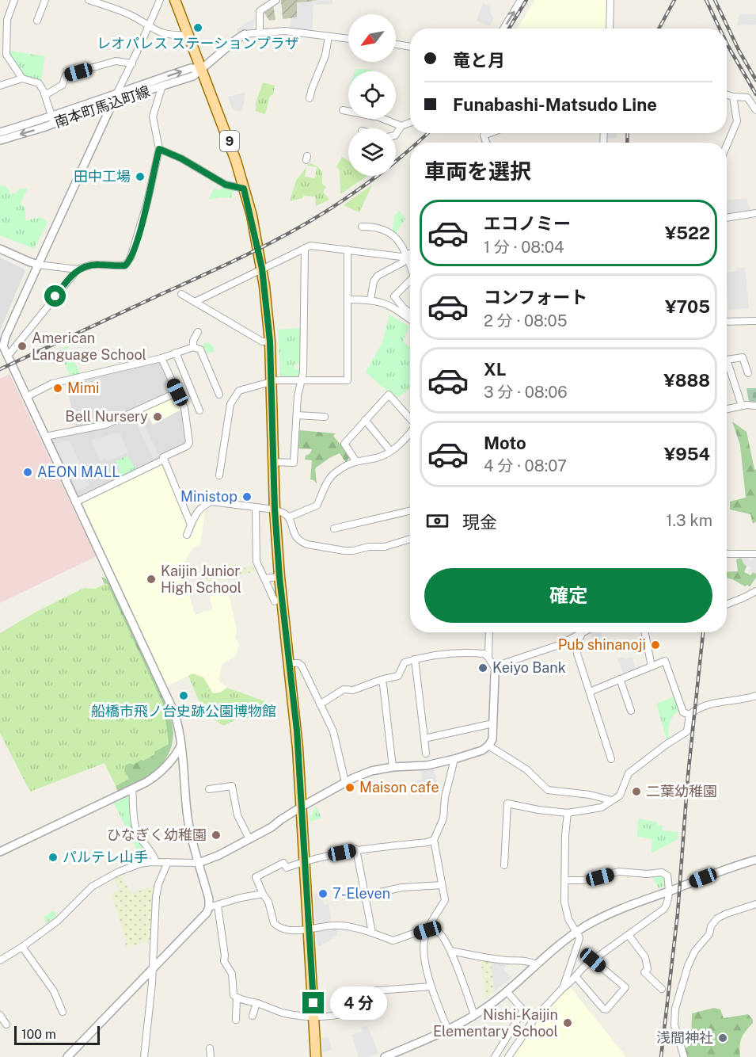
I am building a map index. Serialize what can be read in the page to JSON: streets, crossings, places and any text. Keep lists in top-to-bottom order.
{
  "streets": {
    "main road": ["9"],
    "street": ["南本町馬込町線"]
  },
  "crossings": [
    ["南本町馬込町線", "9"]
  ],
  "places": [
    "レオパレス ステーションプラザ",
    "田中工場",
    "American Language School",
    "Mimi",
    "Bell Nursery",
    "AEON MALL",
    "Ministop",
    "Kaijin Junior High School",
    "Pub shinanoji",
    "Keiyo Bank",
    "船橋市飛ノ台史跡公園博物館",
    "Maison cafe",
    "二葉幼稚園",
    "ひなぎく幼稚園",
    "パルテレ山手",
    "7-Eleven",
    "Nishi-Kaijin Elementary School",
    "浅間神社"
  ],
  "scale_bar": "100 m",
  "north": "bottom left",
  "page": {
    "banner": ["竜と月", "Funabashi-Matsudo Line"],
    "heading": "車両を選択",
    "list": [
      {
        "name": "エコノミー",
        "note": "1 分 · 08:04",
        "value": "¥522"
      },
      {
        "name": "コンフォート",
        "note": "2 分 · 08:05",
        "value": "¥705"
      },
      {
        "name": "XL",
        "note": "3 分 · 08:06",
        "value": "¥888"
      },
      {
        "name": "Moto",
        "note": "4 分 · 08:07",
        "value": "¥954"
      }
    ],
    "pay": ["現金", "1.3 km"],
    "buttons": "確定",
    "bubble": "4 分",
    "scale": "100 m"
  }
}
